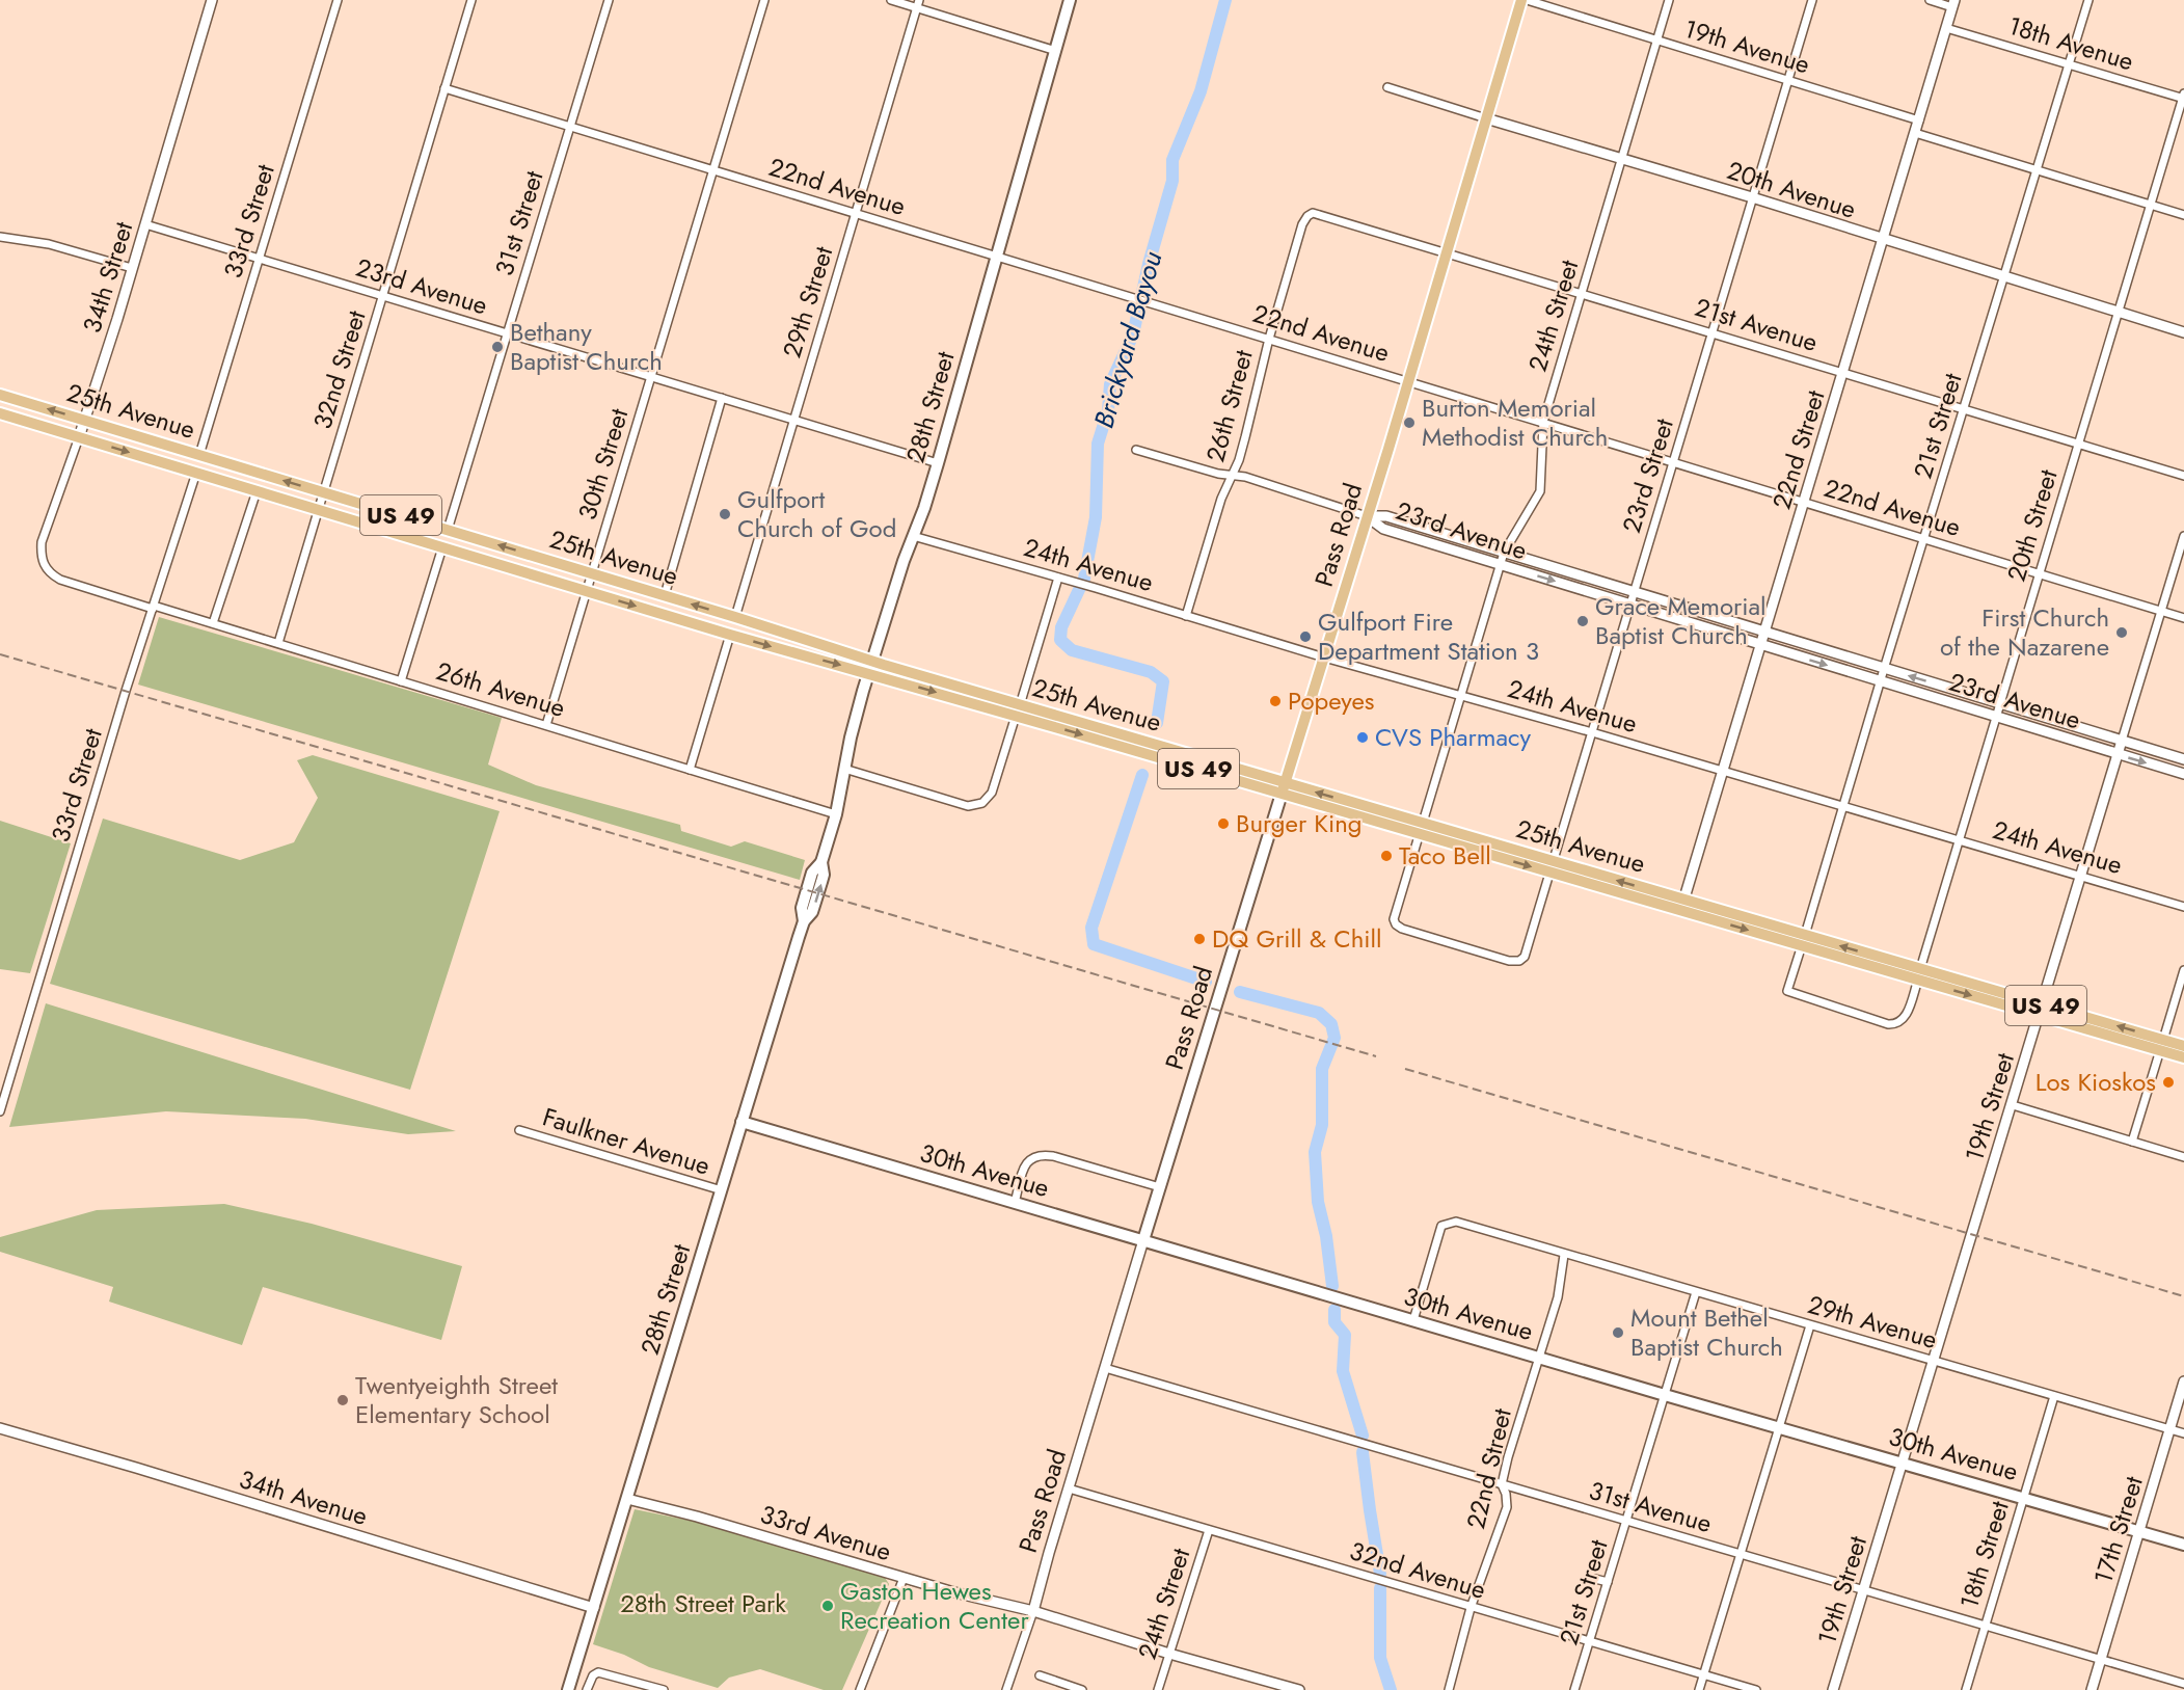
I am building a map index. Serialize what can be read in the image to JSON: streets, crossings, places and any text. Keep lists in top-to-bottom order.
{
  "streets": {
    "main road": [
      "28th Street",
      "25th Avenue",
      "US 49",
      "Pass Road",
      "30th Avenue"
    ],
    "street": [
      "18th Avenue",
      "19th Avenue",
      "22nd Avenue",
      "20th Avenue",
      "33rd Street",
      "31st Street",
      "34th Street",
      "23rd Avenue",
      "29th Street",
      "24th Street",
      "21st Avenue",
      "32nd Street",
      "26th Street",
      "21st Street",
      "22nd Street",
      "30th Street",
      "23rd Street",
      "20th Street",
      "24th Avenue",
      "26th Avenue",
      "19th Street",
      "Faulkner Avenue",
      "29th Avenue",
      "34th Avenue",
      "31st Avenue",
      "17th Street",
      "33rd Avenue",
      "18th Street",
      "32nd Avenue"
    ]
  },
  "crossings": [
    ["18th Avenue", "21st Street"],
    ["18th Avenue", "22nd Street"],
    ["18th Avenue", "20th Street"],
    ["19th Avenue", "24th Street"],
    ["19th Avenue", "22nd Street"],
    ["19th Avenue", "23rd Street"],
    ["22nd Avenue", "31st Street"],
    ["22nd Avenue", "29th Street"],
    ["22nd Avenue", "24th Street"],
    ["22nd Avenue", "32nd Street"],
    ["22nd Avenue", "26th Street"],
    ["22nd Avenue", "28th Street"],
    ["22nd Avenue", "21st Street"],
    ["22nd Avenue", "22nd Street"],
    ["22nd Avenue", "30th Street"],
    ["22nd Avenue", "23rd Street"],
    ["22nd Avenue", "20th Street"],
    ["22nd Avenue", "Pass Road"],
    ["22nd Avenue", "19th Street"],
    ["20th Avenue", "24th Street"],
    ["20th Avenue", "21st Street"],
    ["20th Avenue", "22nd Street"],
    ["20th Avenue", "23rd Street"],
    ["20th Avenue", "20th Street"],
    ["20th Avenue", "Pass Road"],
    ["33rd Street", "23rd Avenue"],
    ["33rd Street", "25th Avenue"],
    ["33rd Street", "26th Avenue"],
    ["31st Street", "23rd Avenue"],
    ["31st Street", "25th Avenue"],
    ["34th Street", "23rd Avenue"],
    ["34th Street", "25th Avenue"],
    ["34th Street", "26th Avenue"],
    ["23rd Avenue", "29th Street"],
    ["23rd Avenue", "24th Street"],
    ["23rd Avenue", "32nd Street"],
    ["23rd Avenue", "28th Street"],
    ["23rd Avenue", "21st Street"],
    ["23rd Avenue", "22nd Street"],
    ["23rd Avenue", "30th Street"],
    ["23rd Avenue", "23rd Street"],
    ["23rd Avenue", "20th Street"],
    ["23rd Avenue", "Pass Road"],
    ["23rd Avenue", "19th Street"],
    ["29th Street", "25th Avenue"],
    ["24th Street", "21st Avenue"],
    ["24th Street", "25th Avenue"],
    ["24th Street", "23rd Street"],
    ["24th Street", "24th Avenue"],
    ["24th Street", "33rd Avenue"],
    ["24th Street", "32nd Avenue"],
    ["21st Avenue", "26th Street"],
    ["21st Avenue", "21st Street"],
    ["21st Avenue", "22nd Street"],
    ["21st Avenue", "23rd Street"],
    ["21st Avenue", "20th Street"],
    ["21st Avenue", "Pass Road"],
    ["32nd Street", "25th Avenue"],
    ["32nd Street", "26th Avenue"],
    ["26th Street", "24th Avenue"],
    ["28th Street", "25th Avenue"],
    ["28th Street", "24th Avenue"],
    ["28th Street", "26th Avenue"],
    ["28th Street", "Faulkner Avenue"],
    ["28th Street", "30th Avenue"],
    ["28th Street", "34th Avenue"],
    ["28th Street", "33rd Avenue"],
    ["25th Avenue", "21st Street"],
    ["25th Avenue", "22nd Street"],
    ["25th Avenue", "30th Street"],
    ["25th Avenue", "23rd Street"],
    ["25th Avenue", "20th Street"],
    ["25th Avenue", "Pass Road"],
    ["25th Avenue", "19th Street"],
    ["21st Street", "20th Street"],
    ["21st Street", "24th Avenue"],
    ["21st Street", "30th Avenue"],
    ["21st Street", "29th Avenue"],
    ["21st Street", "31st Avenue"],
    ["21st Street", "32nd Avenue"],
    ["22nd Street", "24th Avenue"],
    ["22nd Street", "30th Avenue"],
    ["22nd Street", "29th Avenue"],
    ["22nd Street", "31st Avenue"],
    ["22nd Street", "32nd Avenue"],
    ["30th Street", "26th Avenue"],
    ["23rd Street", "24th Avenue"],
    ["20th Street", "24th Avenue"],
    ["Pass Road", "24th Avenue"],
    ["Pass Road", "30th Avenue"],
    ["Pass Road", "31st Avenue"],
    ["Pass Road", "33rd Avenue"],
    ["Pass Road", "32nd Avenue"],
    ["24th Avenue", "19th Street"],
    ["19th Street", "30th Avenue"],
    ["19th Street", "29th Avenue"],
    ["19th Street", "31st Avenue"],
    ["30th Avenue", "29th Avenue"],
    ["30th Avenue", "17th Street"],
    ["30th Avenue", "18th Street"],
    ["29th Avenue", "17th Street"],
    ["29th Avenue", "18th Street"],
    ["31st Avenue", "17th Street"],
    ["31st Avenue", "18th Street"]
  ],
  "water": ["Brickyard Bayou"],
  "parks": ["28th Street Park"],
  "places": [
    "Bethany Baptist Church",
    "Burton Memorial Methodist Church",
    "Gulfport Church of God",
    "Grace Memorial Baptist Church",
    "First Church of the Nazarene",
    "Gulfport Fire Department Station 3",
    "Popeyes",
    "CVS Pharmacy",
    "Burger King",
    "Taco Bell",
    "DQ Grill & Chill",
    "Los Kioskos",
    "Mount Bethel Baptist Church",
    "Twentyeighth Street Elementary School",
    "Gaston Hewes Recreation Center"
  ]
}
